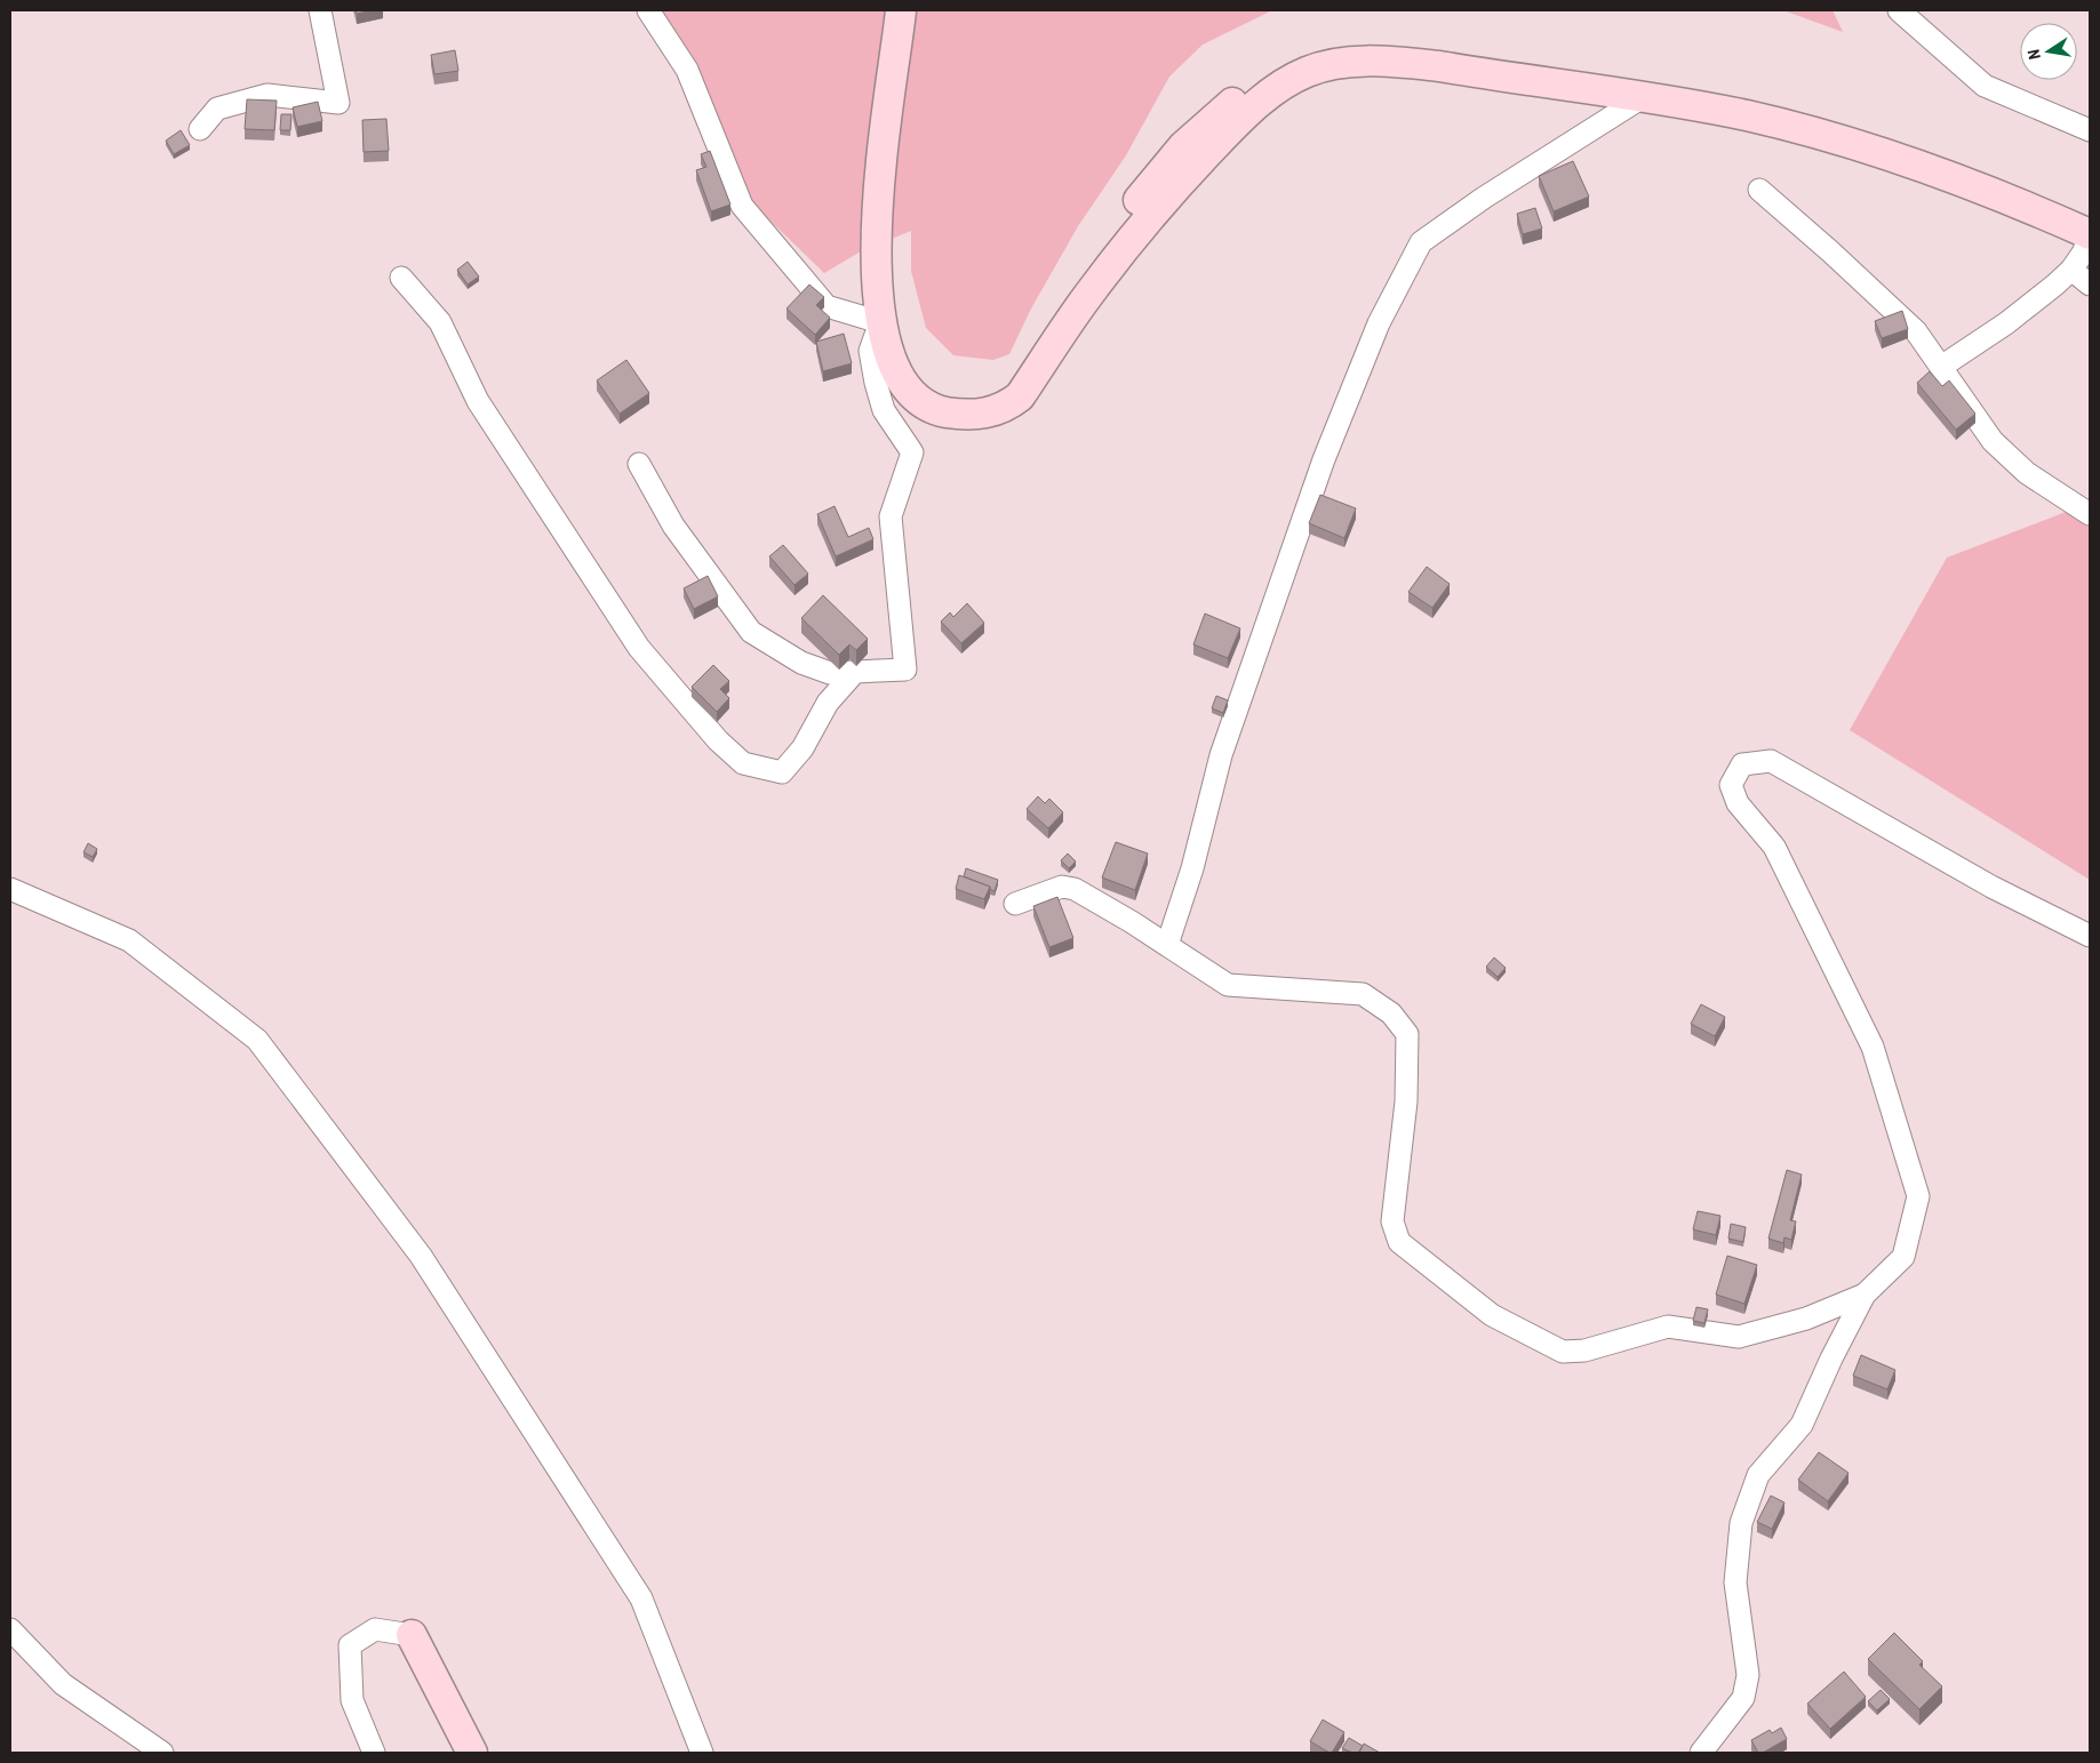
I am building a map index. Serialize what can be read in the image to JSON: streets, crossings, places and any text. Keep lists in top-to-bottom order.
{
  "north": "left"
}
